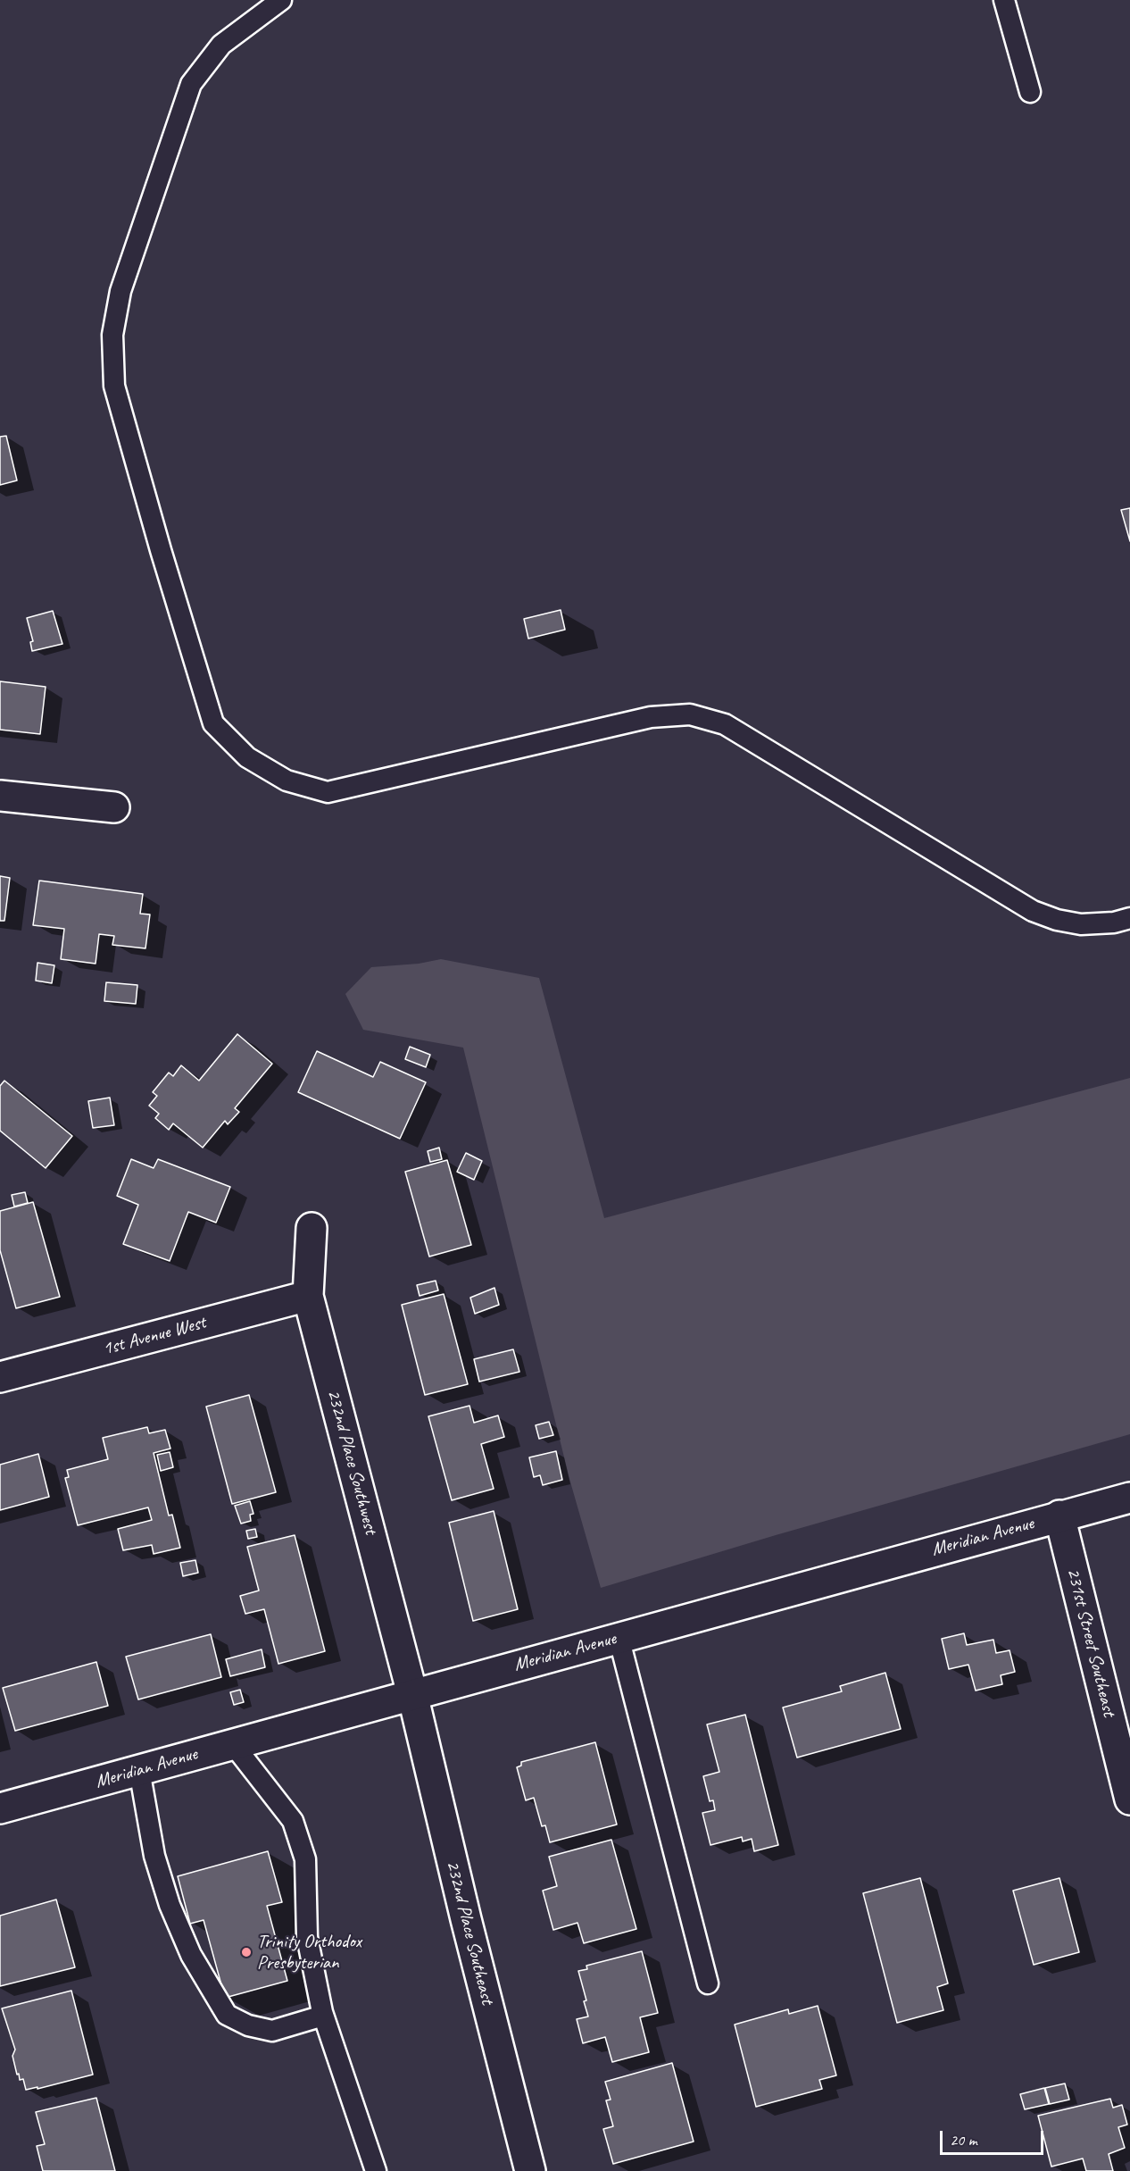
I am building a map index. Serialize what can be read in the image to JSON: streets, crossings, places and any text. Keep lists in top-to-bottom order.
{
  "streets": {
    "street": [
      "1st Avenue West",
      "232nd Place Southwest",
      "Meridian Avenue",
      "231st Street Southeast",
      "232nd Place Southeast"
    ]
  },
  "crossings": [
    ["1st Avenue West", "232nd Place Southwest"],
    ["232nd Place Southwest", "Meridian Avenue"],
    ["232nd Place Southwest", "232nd Place Southeast"],
    ["Meridian Avenue", "231st Street Southeast"],
    ["Meridian Avenue", "232nd Place Southeast"]
  ],
  "places": ["Trinity Orthodox Presbyterian"],
  "scale_bar": "20 m"
}
